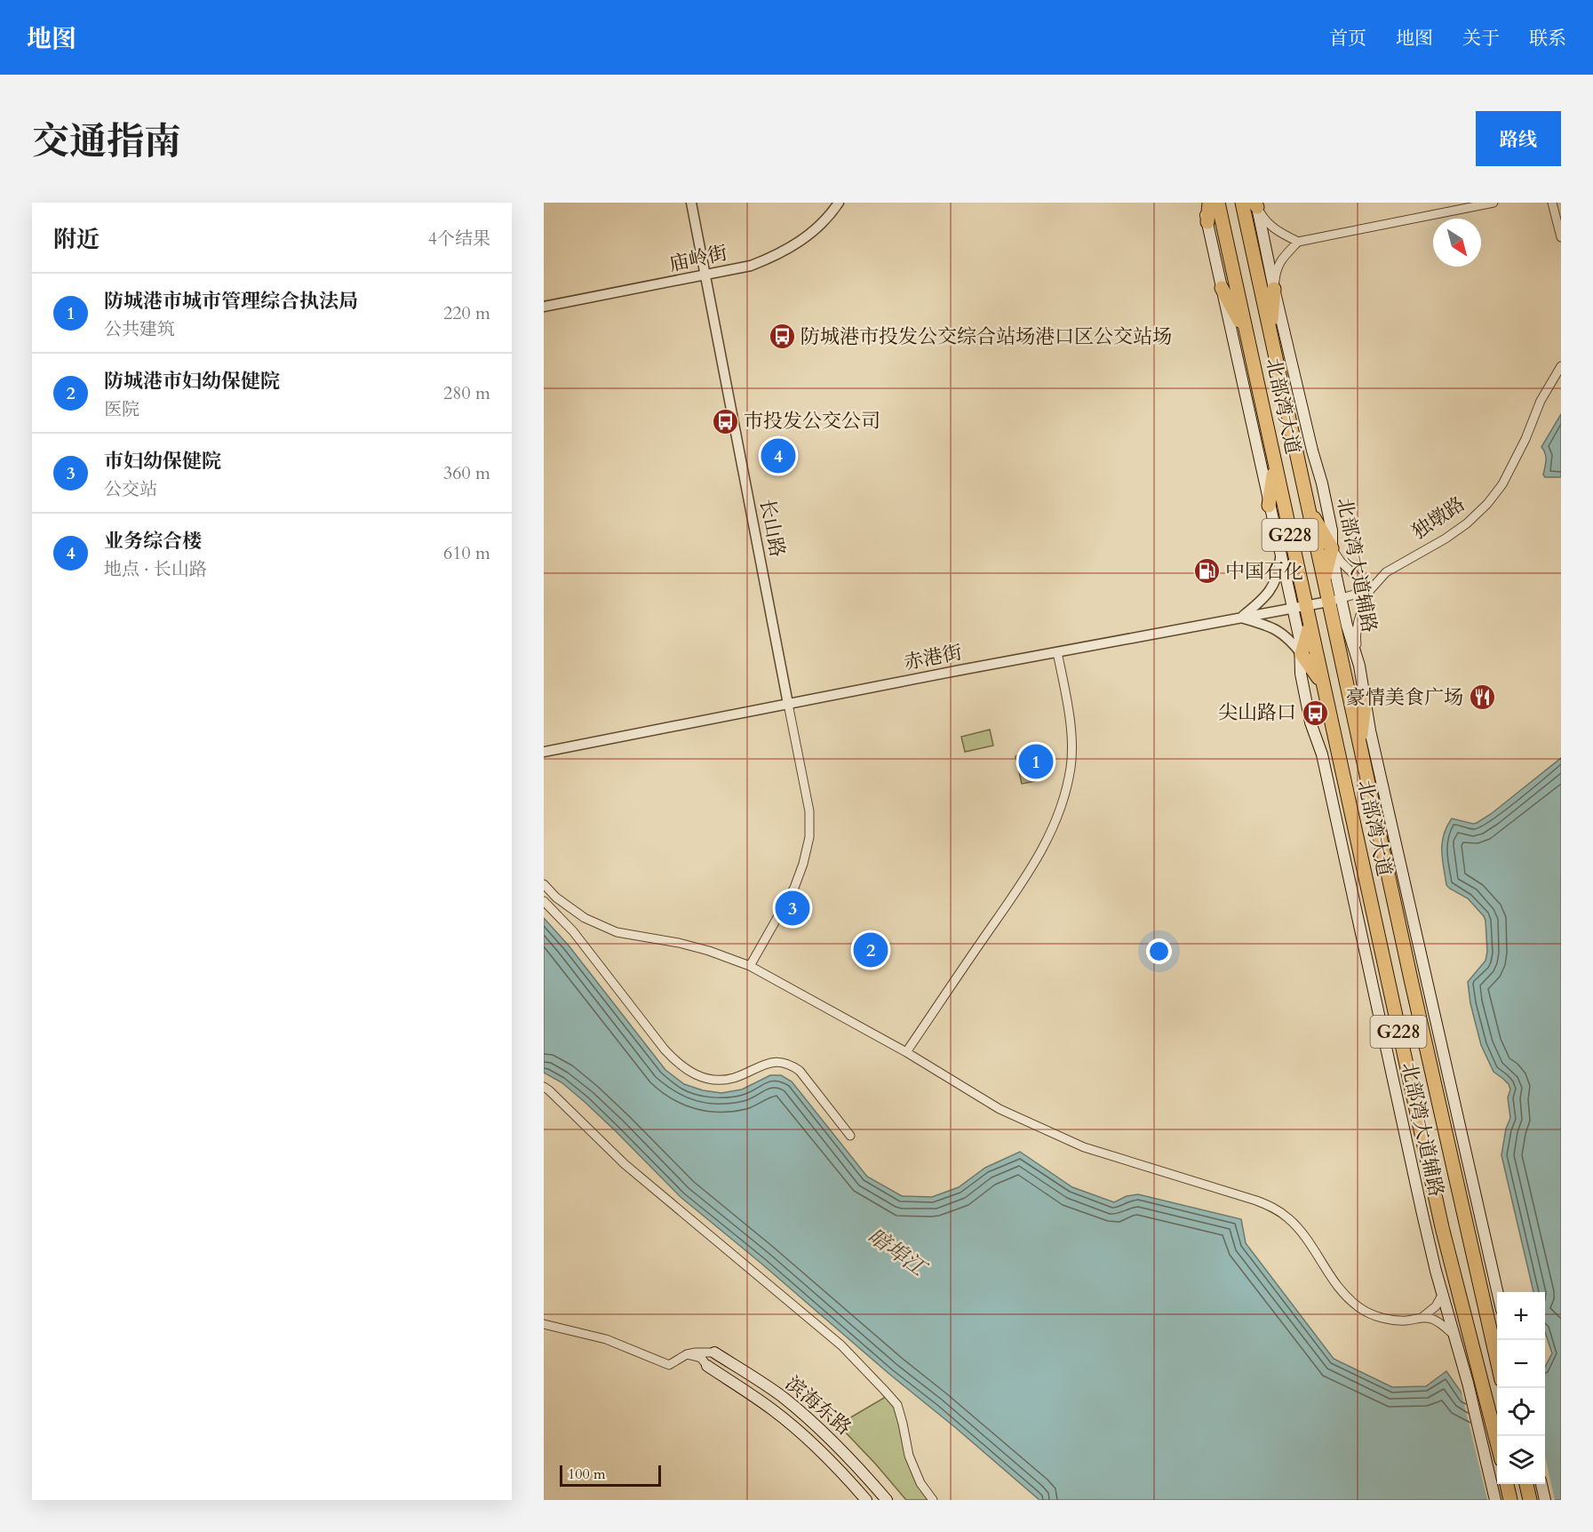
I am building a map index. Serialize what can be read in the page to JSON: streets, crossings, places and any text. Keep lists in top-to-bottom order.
{
  "streets": {
    "highway": ["北部湾大道", "G228"],
    "main road": ["北部湾大道辅路", "滨海东路"],
    "street": [
      "庙岭街",
      "独墩路",
      "长山路",
      "赤港街"
    ]
  },
  "crossings": [
    ["庙岭街", "长山路"],
    ["北部湾大道", "北部湾大道辅路"],
    ["北部湾大道", "赤港街"],
    ["长山路", "赤港街"],
    ["北部湾大道辅路", "赤港街"]
  ],
  "water": ["暗埠江"],
  "places": {
    "bus stop": ["防城港市投发公交综合站场港口区公交站场", "巿投发公交公司", "尖山路口"],
    "fuel station": ["中国石化"],
    "restaurant": ["豪情美食广场"]
  },
  "scale_bar": "100 m",
  "north": "bottom right",
  "page": {
    "header": "地图",
    "nav": [
      "首页",
      "地图",
      "关于",
      "联系"
    ],
    "title": "交通指南",
    "buttons": "路线",
    "heading": ["附近", "4个结果"],
    "list": [
      {
        "mark": "1",
        "name": "防城港市城市管理综合执法局",
        "note": "公共建筑",
        "value": "220 m"
      },
      {
        "mark": "2",
        "name": "防城港市妇幼保健院",
        "note": "医院",
        "value": "280 m"
      },
      {
        "mark": "3",
        "name": "巿妇幼保健院",
        "note": "公交站",
        "value": "360 m"
      },
      {
        "mark": "4",
        "name": "业务综合楼",
        "note": "地点 · 长山路",
        "value": "610 m"
      }
    ],
    "pins": [
      "4",
      "1",
      "3",
      "2"
    ],
    "map_buttons": ["+", "−"],
    "scale": "100 m"
  }
}
